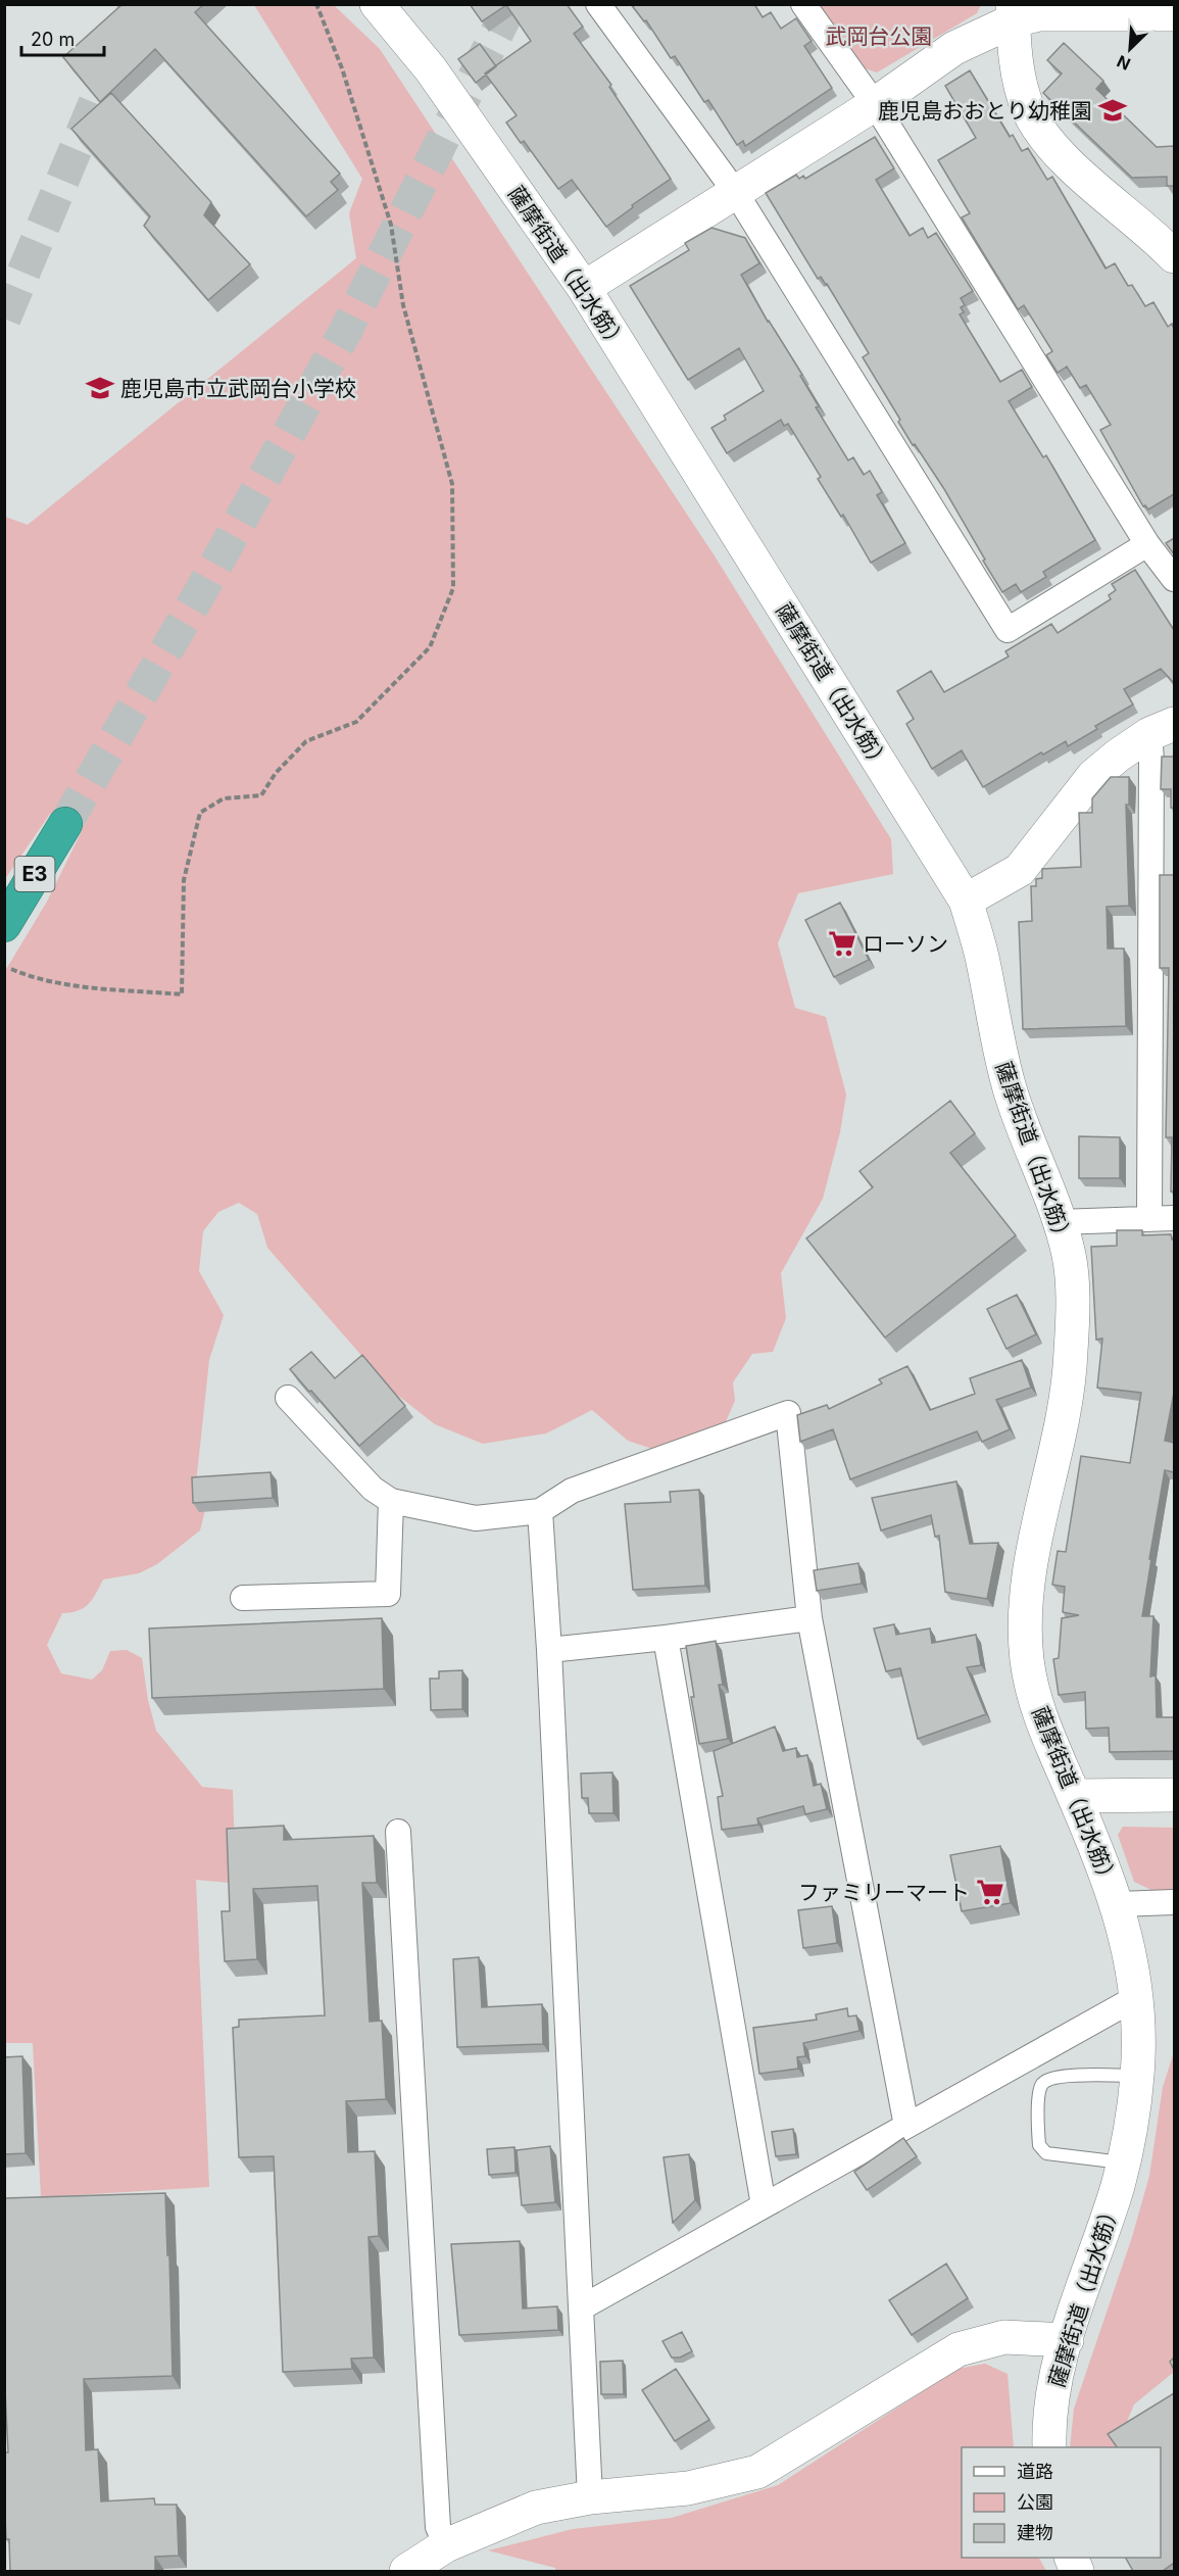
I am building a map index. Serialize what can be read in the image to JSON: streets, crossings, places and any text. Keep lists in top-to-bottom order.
{
  "streets": {
    "highway": ["E3"],
    "street": ["薩摩街道（出水筋）"]
  },
  "parks": ["武岡台公園"],
  "places": {
    "school or university": ["鹿児島おおとり幼稚園", "鹿児島市立武岡台小学校"],
    "supermarket": ["ローソン", "ファミリーマート"]
  },
  "legend": ["道路", "公園", "建物"],
  "scale_bar": "20 m",
  "north": "bottom left"
}
